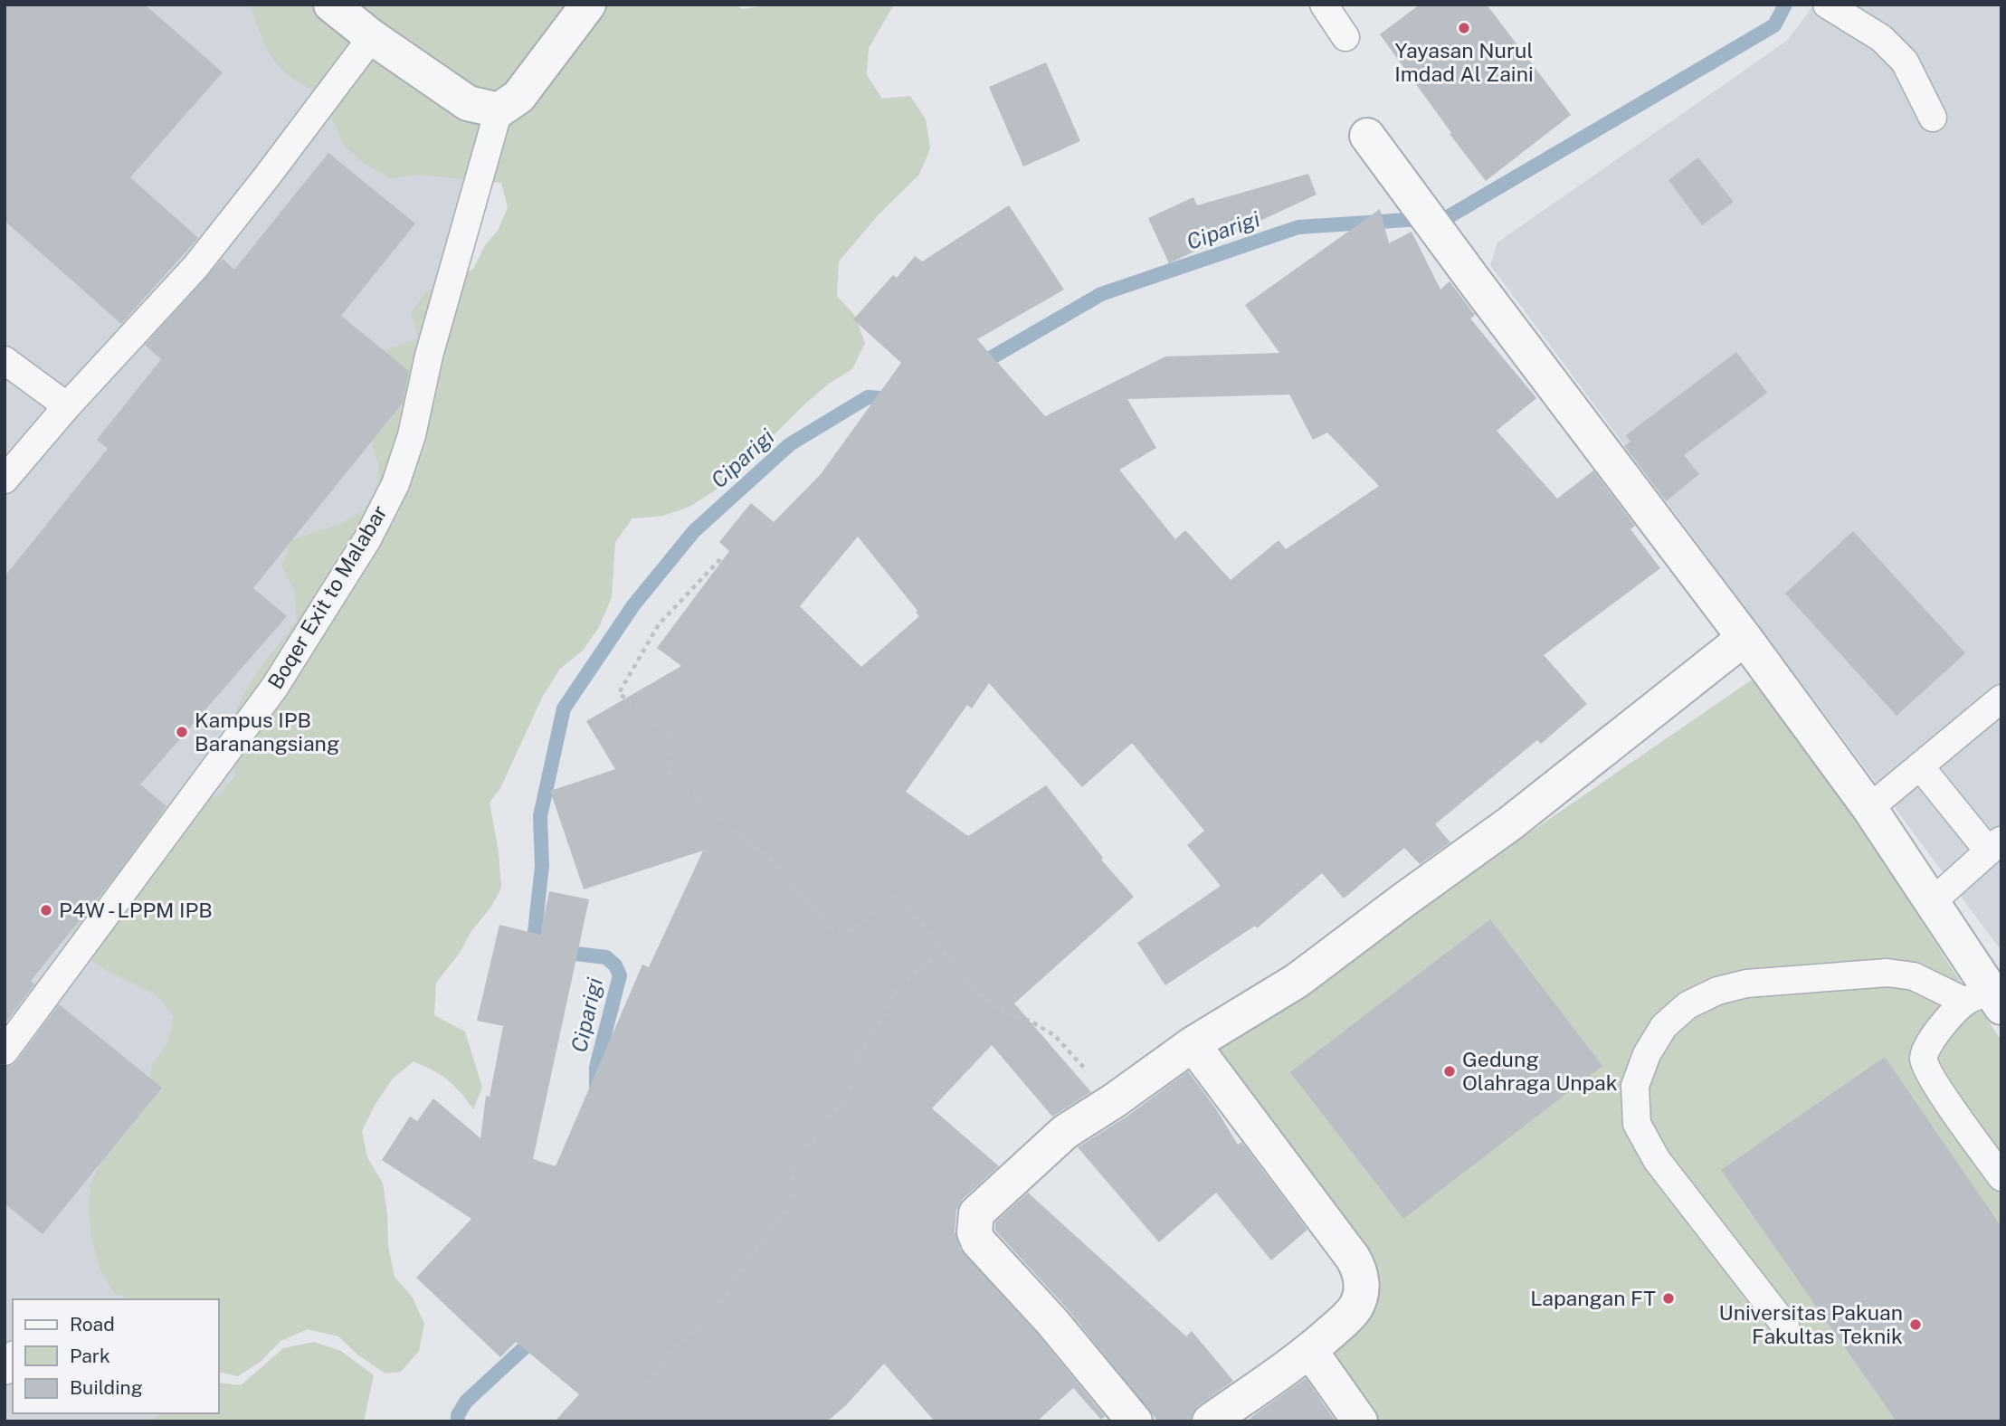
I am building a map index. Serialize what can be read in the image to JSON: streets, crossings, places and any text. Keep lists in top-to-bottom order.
{
  "streets": {
    "lane": ["Boqer Exit to Malabar"]
  },
  "water": ["Ciparigi"],
  "places": [
    "Yayasan Nurul Imdad Al Zaini",
    "Kampus IPB Baranangsiang",
    "P4W - LPPM IPB",
    "Gedung Olahraga Unpak",
    "Lapangan FT",
    "Universitas Pakuan Fakultas Teknik"
  ],
  "legend": ["Road", "Park", "Building"]
}
